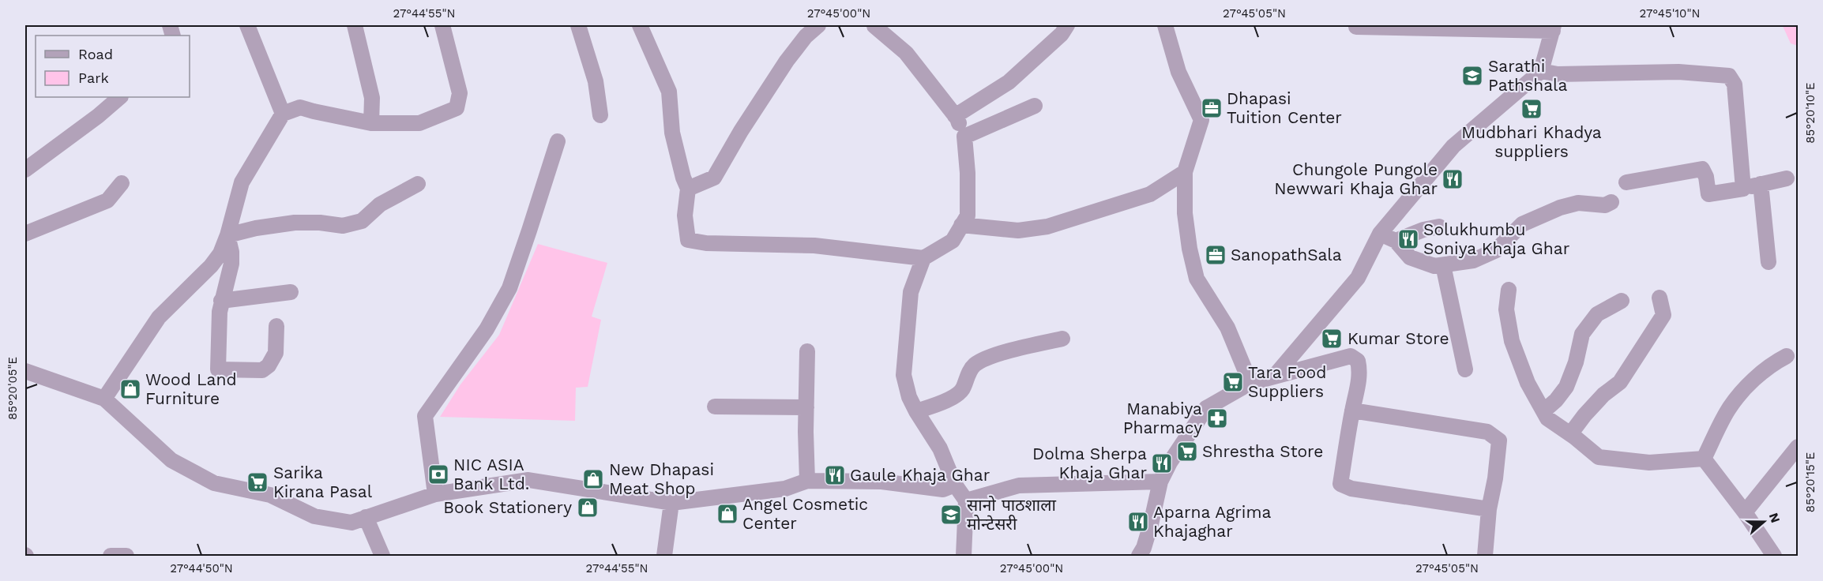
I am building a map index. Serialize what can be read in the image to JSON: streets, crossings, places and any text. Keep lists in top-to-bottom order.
{
  "places": {
    "school or university": ["Sarathi Pathshala", "सानो पाठशाला मोन्टेसरी"],
    "office": ["Dhapasi Tuition Center", "SanopathSala"],
    "supermarket": [
      "Mudbhari Khadya suppliers",
      "Kumar Store",
      "Tara Food Suppliers",
      "Shrestha Store",
      "Sarika Kirana Pasal"
    ],
    "restaurant": [
      "Chungole Pungole Newwari Khaja Ghar",
      "Solukhumbu Soniya Khaja Ghar",
      "Dolma Sherpa Khaja Ghar",
      "Gaule Khaja Ghar",
      "Aparna Agrima Khajaghar"
    ],
    "shop": [
      "Wood Land Furniture",
      "New Dhapasi Meat Shop",
      "Book Stationery",
      "Angel Cosmetic Center"
    ],
    "pharmacy": ["Manabiya Pharmacy"],
    "bank": ["NIC ASIA Bank Ltd."]
  },
  "legend": ["Road", "Park"],
  "north": "right",
  "coordinates": [
    "27°44'55\"N",
    "27°45'00\"N",
    "27°45'05\"N",
    "27°45'10\"N",
    "85°20'10\"E",
    "85°20'05\"E",
    "85°20'15\"E",
    "27°44'50\"N"
  ]
}
